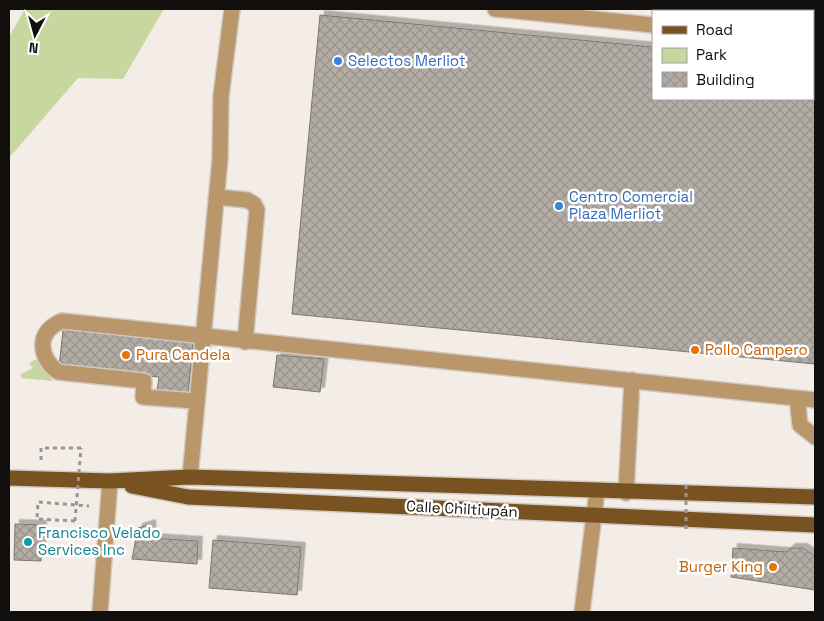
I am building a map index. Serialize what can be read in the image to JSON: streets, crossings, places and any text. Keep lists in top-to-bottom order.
{
  "streets": {
    "main road": ["Calle Chiltiupán"]
  },
  "places": [
    "Selectos Merliot",
    "Centro Comercial Plaza Merliot",
    "Pollo Campero",
    "Pura Candela",
    "Francisco Velado Services Inc",
    "Burger King"
  ],
  "legend": ["Road", "Park", "Building"],
  "north": "bottom"
}
